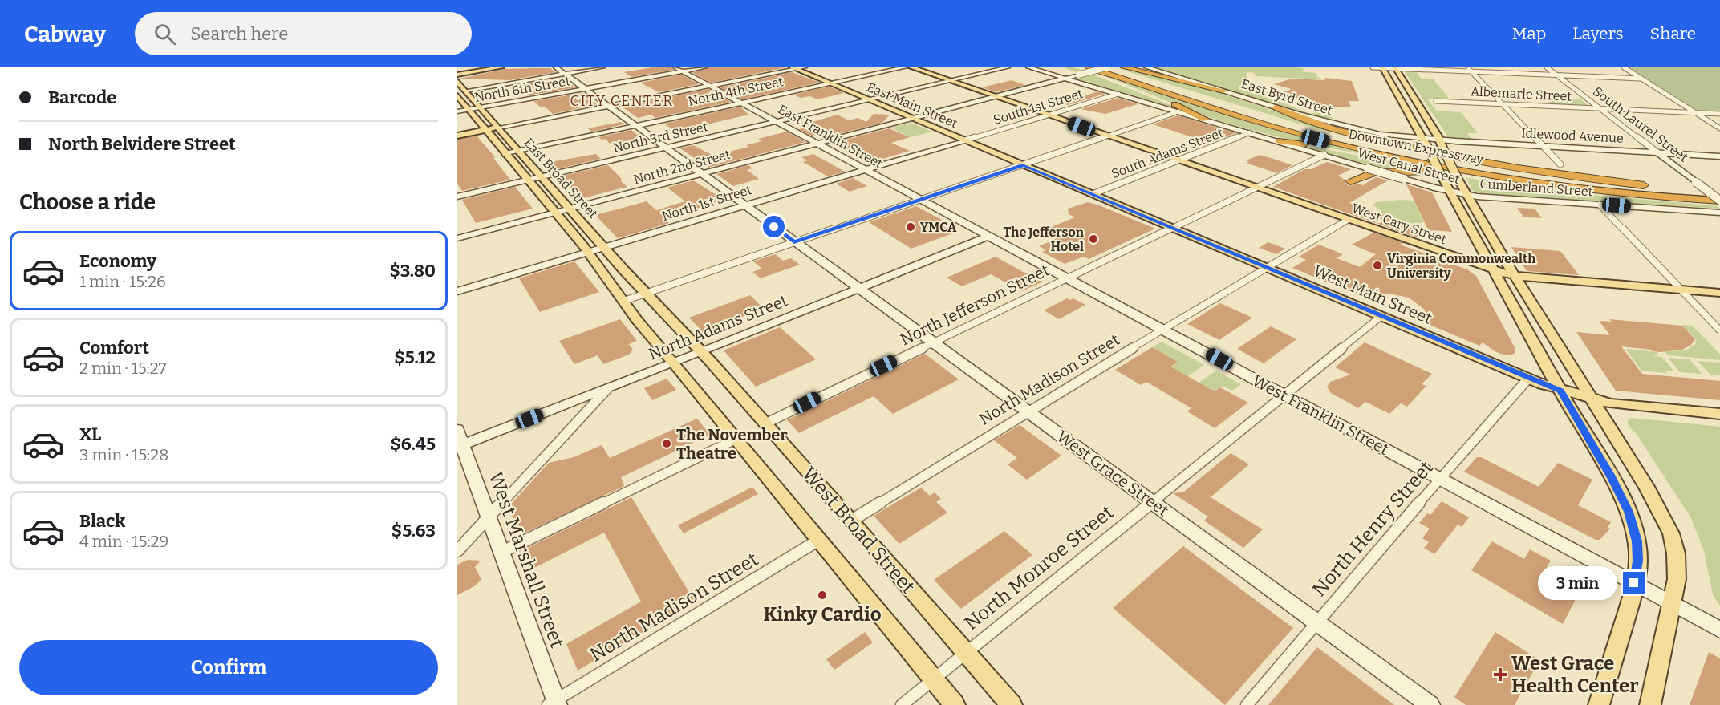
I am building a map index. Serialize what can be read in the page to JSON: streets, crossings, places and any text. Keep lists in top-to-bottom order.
{
  "streets": {
    "highway": ["Downtown Expressway"],
    "main road": [
      "East Main Street",
      "East Broad Street",
      "West Cary Street",
      "West Main Street",
      "West Broad Street"
    ],
    "street": [
      "North 6th Street",
      "North 4th Street",
      "Albemarle Street",
      "East Byrd Street",
      "South 1st Street",
      "South Laurel Street",
      "Idlewood Avenue",
      "East Franklin Street",
      "North 3rd Street",
      "South Adams Street",
      "West Canal Street",
      "North 2nd Street",
      "Cumberland Street",
      "North 1st Street",
      "North Jefferson Street",
      "North Adams Street",
      "North Madison Street",
      "West Franklin Street",
      "West Grace Street",
      "North Henry Street",
      "West Marshall Street",
      "North Monroe Street"
    ]
  },
  "crossings": [
    ["North 6th Street", "East Franklin Street"],
    ["North 6th Street", "East Broad Street"],
    ["North 6th Street", "West Grace Street"],
    ["North 4th Street", "East Main Street"],
    ["North 4th Street", "East Franklin Street"],
    ["North 4th Street", "East Broad Street"],
    ["North 4th Street", "West Grace Street"],
    ["Albemarle Street", "South Laurel Street"],
    ["East Byrd Street", "Idlewood Avenue"],
    ["East Main Street", "South 1st Street"],
    ["East Main Street", "North 3rd Street"],
    ["East Main Street", "North 2nd Street"],
    ["East Main Street", "North 1st Street"],
    ["East Main Street", "West Main Street"],
    ["South 1st Street", "West Canal Street"],
    ["South 1st Street", "North 1st Street"],
    ["South 1st Street", "West Cary Street"],
    ["South Laurel Street", "Idlewood Avenue"],
    ["South Laurel Street", "Downtown Expressway"],
    ["East Franklin Street", "North 3rd Street"],
    ["East Franklin Street", "North 2nd Street"],
    ["East Franklin Street", "North 1st Street"],
    ["East Franklin Street", "West Franklin Street"],
    ["North 3rd Street", "East Broad Street"],
    ["North 3rd Street", "West Cary Street"],
    ["North 3rd Street", "West Grace Street"],
    ["Downtown Expressway", "North 2nd Street"],
    ["South Adams Street", "West Canal Street"],
    ["South Adams Street", "West Cary Street"],
    ["South Adams Street", "West Main Street"],
    ["West Canal Street", "North 2nd Street"],
    ["West Canal Street", "Cumberland Street"],
    ["West Canal Street", "North Jefferson Street"],
    ["North 2nd Street", "East Broad Street"],
    ["North 2nd Street", "West Cary Street"],
    ["North 2nd Street", "West Grace Street"],
    ["East Broad Street", "North 1st Street"],
    ["East Broad Street", "West Broad Street"],
    ["North 1st Street", "West Grace Street"],
    ["West Cary Street", "North Jefferson Street"],
    ["West Cary Street", "North Madison Street"],
    ["West Main Street", "North Jefferson Street"],
    ["West Main Street", "North Madison Street"],
    ["West Main Street", "North Henry Street"],
    ["West Main Street", "North Monroe Street"],
    ["North Jefferson Street", "West Franklin Street"],
    ["North Jefferson Street", "West Grace Street"],
    ["North Jefferson Street", "West Broad Street"],
    ["North Adams Street", "West Franklin Street"],
    ["North Adams Street", "West Grace Street"],
    ["North Adams Street", "West Broad Street"],
    ["North Adams Street", "West Marshall Street"],
    ["North Madison Street", "West Franklin Street"],
    ["North Madison Street", "West Grace Street"],
    ["North Madison Street", "West Broad Street"],
    ["North Madison Street", "West Marshall Street"],
    ["West Franklin Street", "North Henry Street"],
    ["West Franklin Street", "North Monroe Street"],
    ["West Grace Street", "North Henry Street"],
    ["West Grace Street", "North Monroe Street"],
    ["West Broad Street", "North Monroe Street"]
  ],
  "districts": ["CITY CENTER"],
  "places": {
    "other": [
      "YMCA",
      "The Jefferson Hotel",
      "Virginia Commonwealth University",
      "The November Theatre",
      "Kinky Cardio"
    ],
    "health": ["West Grace Health Center"]
  },
  "page": {
    "header": "Cabway",
    "search": "Search here",
    "nav": ["Map", "Layers", "Share"],
    "banner": ["Barcode", "North Belvidere Street"],
    "heading": "Choose a ride",
    "list": [
      {
        "name": "Economy",
        "note": "1 min · 15:26",
        "value": "$3.80"
      },
      {
        "name": "Comfort",
        "note": "2 min · 15:27",
        "value": "$5.12"
      },
      {
        "name": "XL",
        "note": "3 min · 15:28",
        "value": "$6.45"
      },
      {
        "name": "Black",
        "note": "4 min · 15:29",
        "value": "$5.63"
      }
    ],
    "bubble": "3 min",
    "buttons": "Confirm"
  }
}
